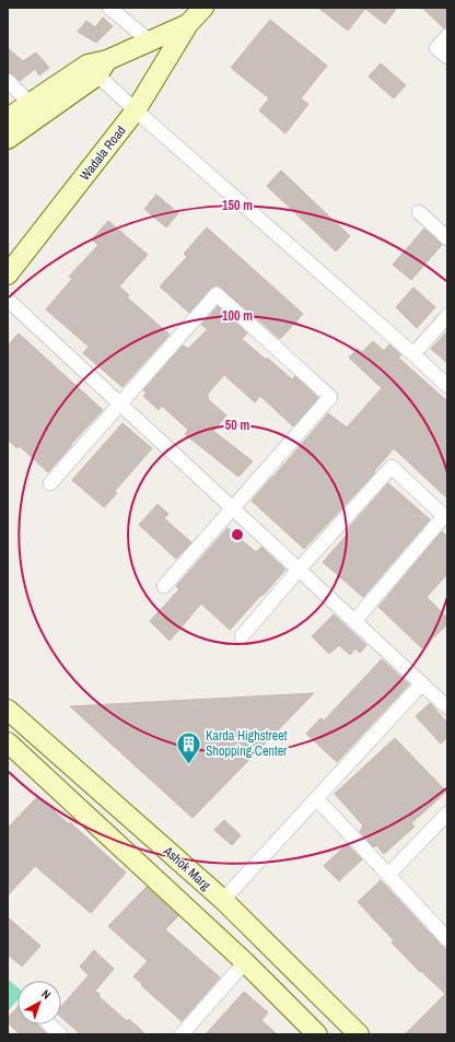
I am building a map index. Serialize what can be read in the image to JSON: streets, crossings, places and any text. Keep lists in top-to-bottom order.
{
  "streets": {
    "street": ["Wadala Road", "Ashok Marg"]
  },
  "places": {
    "building": ["Karda Highstreet Shopping Center"]
  },
  "north": "top right",
  "rings": ["150 m", "100 m", "50 m"]
}
